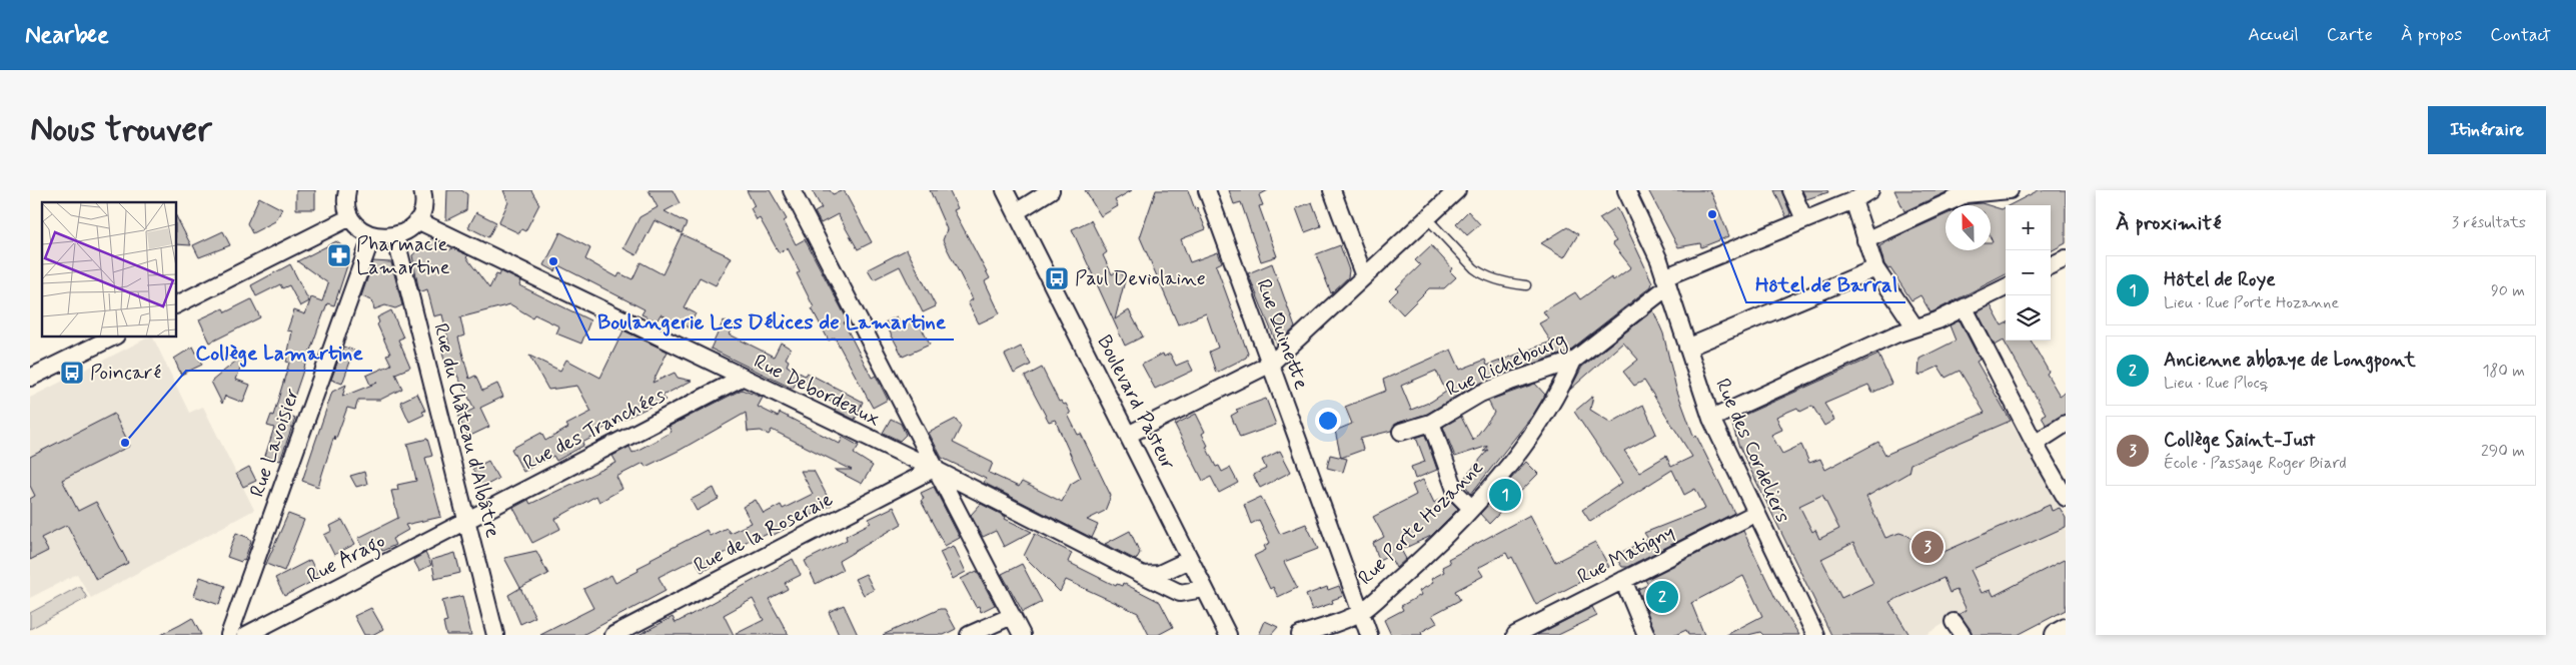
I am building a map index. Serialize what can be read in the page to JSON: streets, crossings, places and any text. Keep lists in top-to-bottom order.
{
  "streets": {
    "street": [
      "Rue Quinette",
      "Rue Richebourg",
      "Rue Debordeaux",
      "Boulevard Pasteur",
      "Rue des Tranchées",
      "Rue du Château d'Albâtre",
      "Rue Lavoisier",
      "Rue des Cordeliers",
      "Rue Porte Hozanne",
      "Rue de la Roseraie",
      "Rue Matigny",
      "Rue Arago"
    ]
  },
  "crossings": [
    ["Rue Quinette", "Rue Porte Hozanne"],
    ["Rue Richebourg", "Rue des Cordeliers"],
    ["Rue Richebourg", "Rue Porte Hozanne"],
    ["Rue Debordeaux", "Boulevard Pasteur"],
    ["Rue Debordeaux", "Rue des Tranchées"],
    ["Rue Debordeaux", "Rue de la Roseraie"],
    ["Rue des Tranchées", "Rue du Château d'Albâtre"],
    ["Rue des Tranchées", "Rue Arago"],
    ["Rue du Château d'Albâtre", "Rue Arago"],
    ["Rue des Cordeliers", "Rue Matigny"]
  ],
  "places": {
    "other": ["Hôtel de Barral", "Boulangerie Les Délices de Lamartine", "Collège Lamartine"],
    "pharmacy": ["Pharmacie Lamartine"],
    "bus stop": ["Paul Deviolaine", "Poincaré"]
  },
  "north": "top",
  "page": {
    "header": "Nearbee",
    "nav": [
      "Accueil",
      "Carte",
      "À propos",
      "Contact"
    ],
    "buttons": "Itinéraire",
    "title": "Nous trouver",
    "heading": ["À proximité", "3 résultats"],
    "map_buttons": ["+", "−"],
    "list": [
      {
        "mark": "1",
        "name": "Hôtel de Roye",
        "note": "Lieu · Rue Porte Hozanne",
        "value": "90 m"
      },
      {
        "mark": "2",
        "name": "Ancienne abbaye de Longpont",
        "note": "Lieu · Rue Plocq",
        "value": "180 m"
      },
      {
        "mark": "3",
        "name": "Collège Saint-Just",
        "note": "École · Passage Roger Biard",
        "value": "290 m"
      }
    ],
    "pins": ["1", "3", "2"]
  }
}
